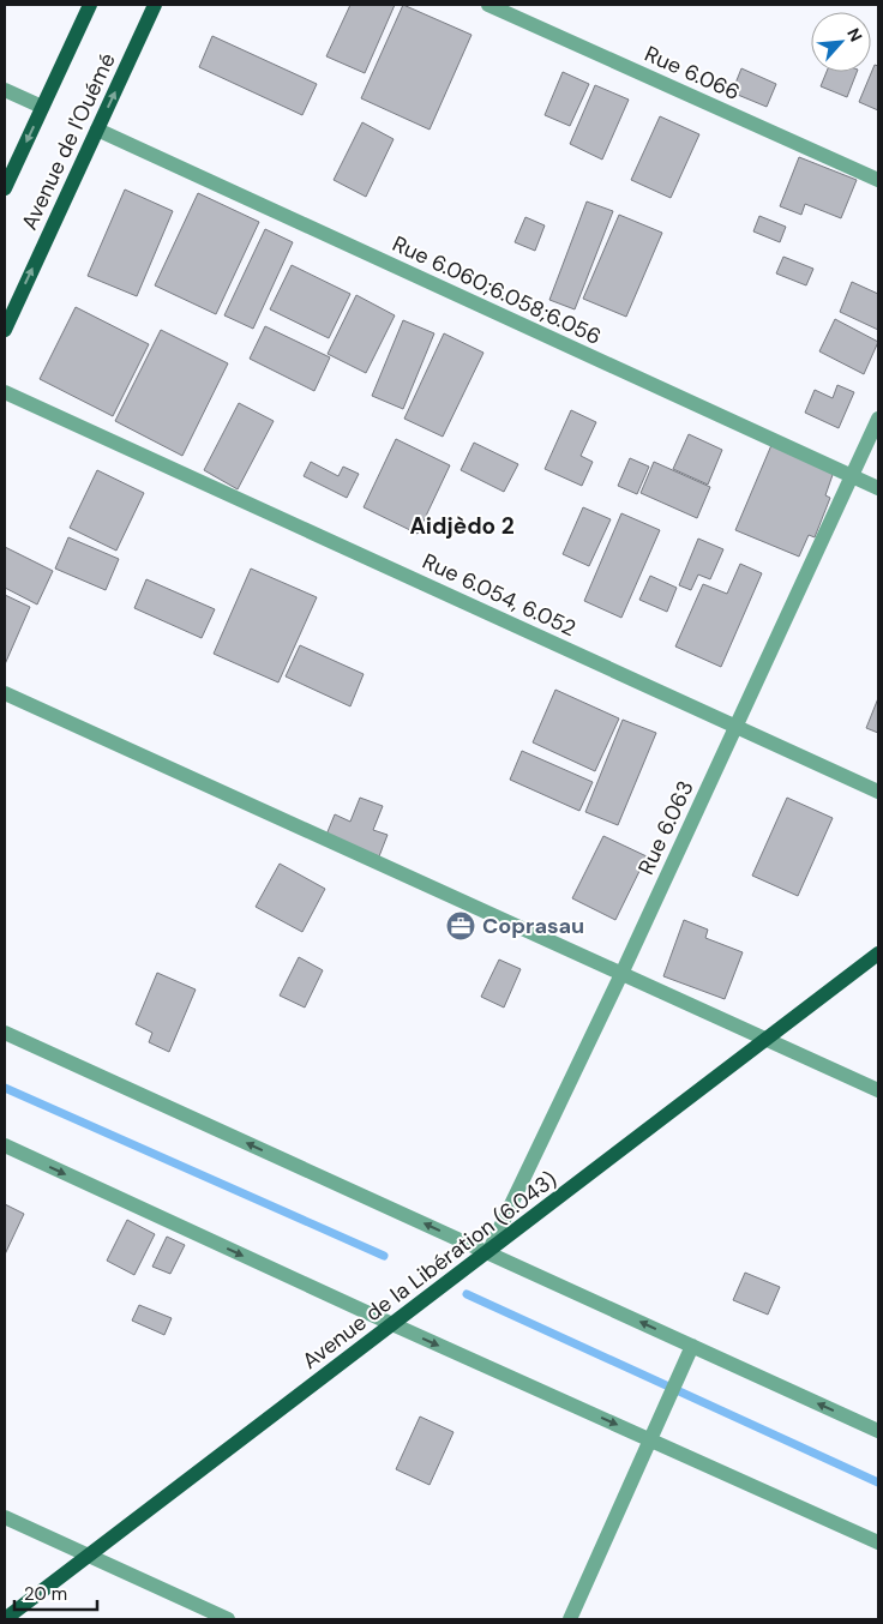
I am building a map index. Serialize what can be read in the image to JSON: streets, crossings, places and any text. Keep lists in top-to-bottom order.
{
  "streets": {
    "main road": ["Avenue de l'Ouémé", "Avenue de la Libération (6.043)"],
    "street": [
      "Rue 6.066",
      "Rue 6.060;6.058;6.056",
      "Rue 6.054, 6.052",
      "Rue 6.063"
    ]
  },
  "crossings": [
    ["Avenue de l'Ouémé", "Rue 6.060;6.058;6.056"],
    ["Rue 6.060;6.058;6.056", "Rue 6.063"],
    ["Rue 6.054, 6.052", "Rue 6.063"],
    ["Rue 6.063", "Avenue de la Libération (6.043)"]
  ],
  "districts": ["Aidjèdo 2"],
  "places": {
    "office": ["Coprasau"]
  },
  "scale_bar": "20 m",
  "north": "top right"
}
